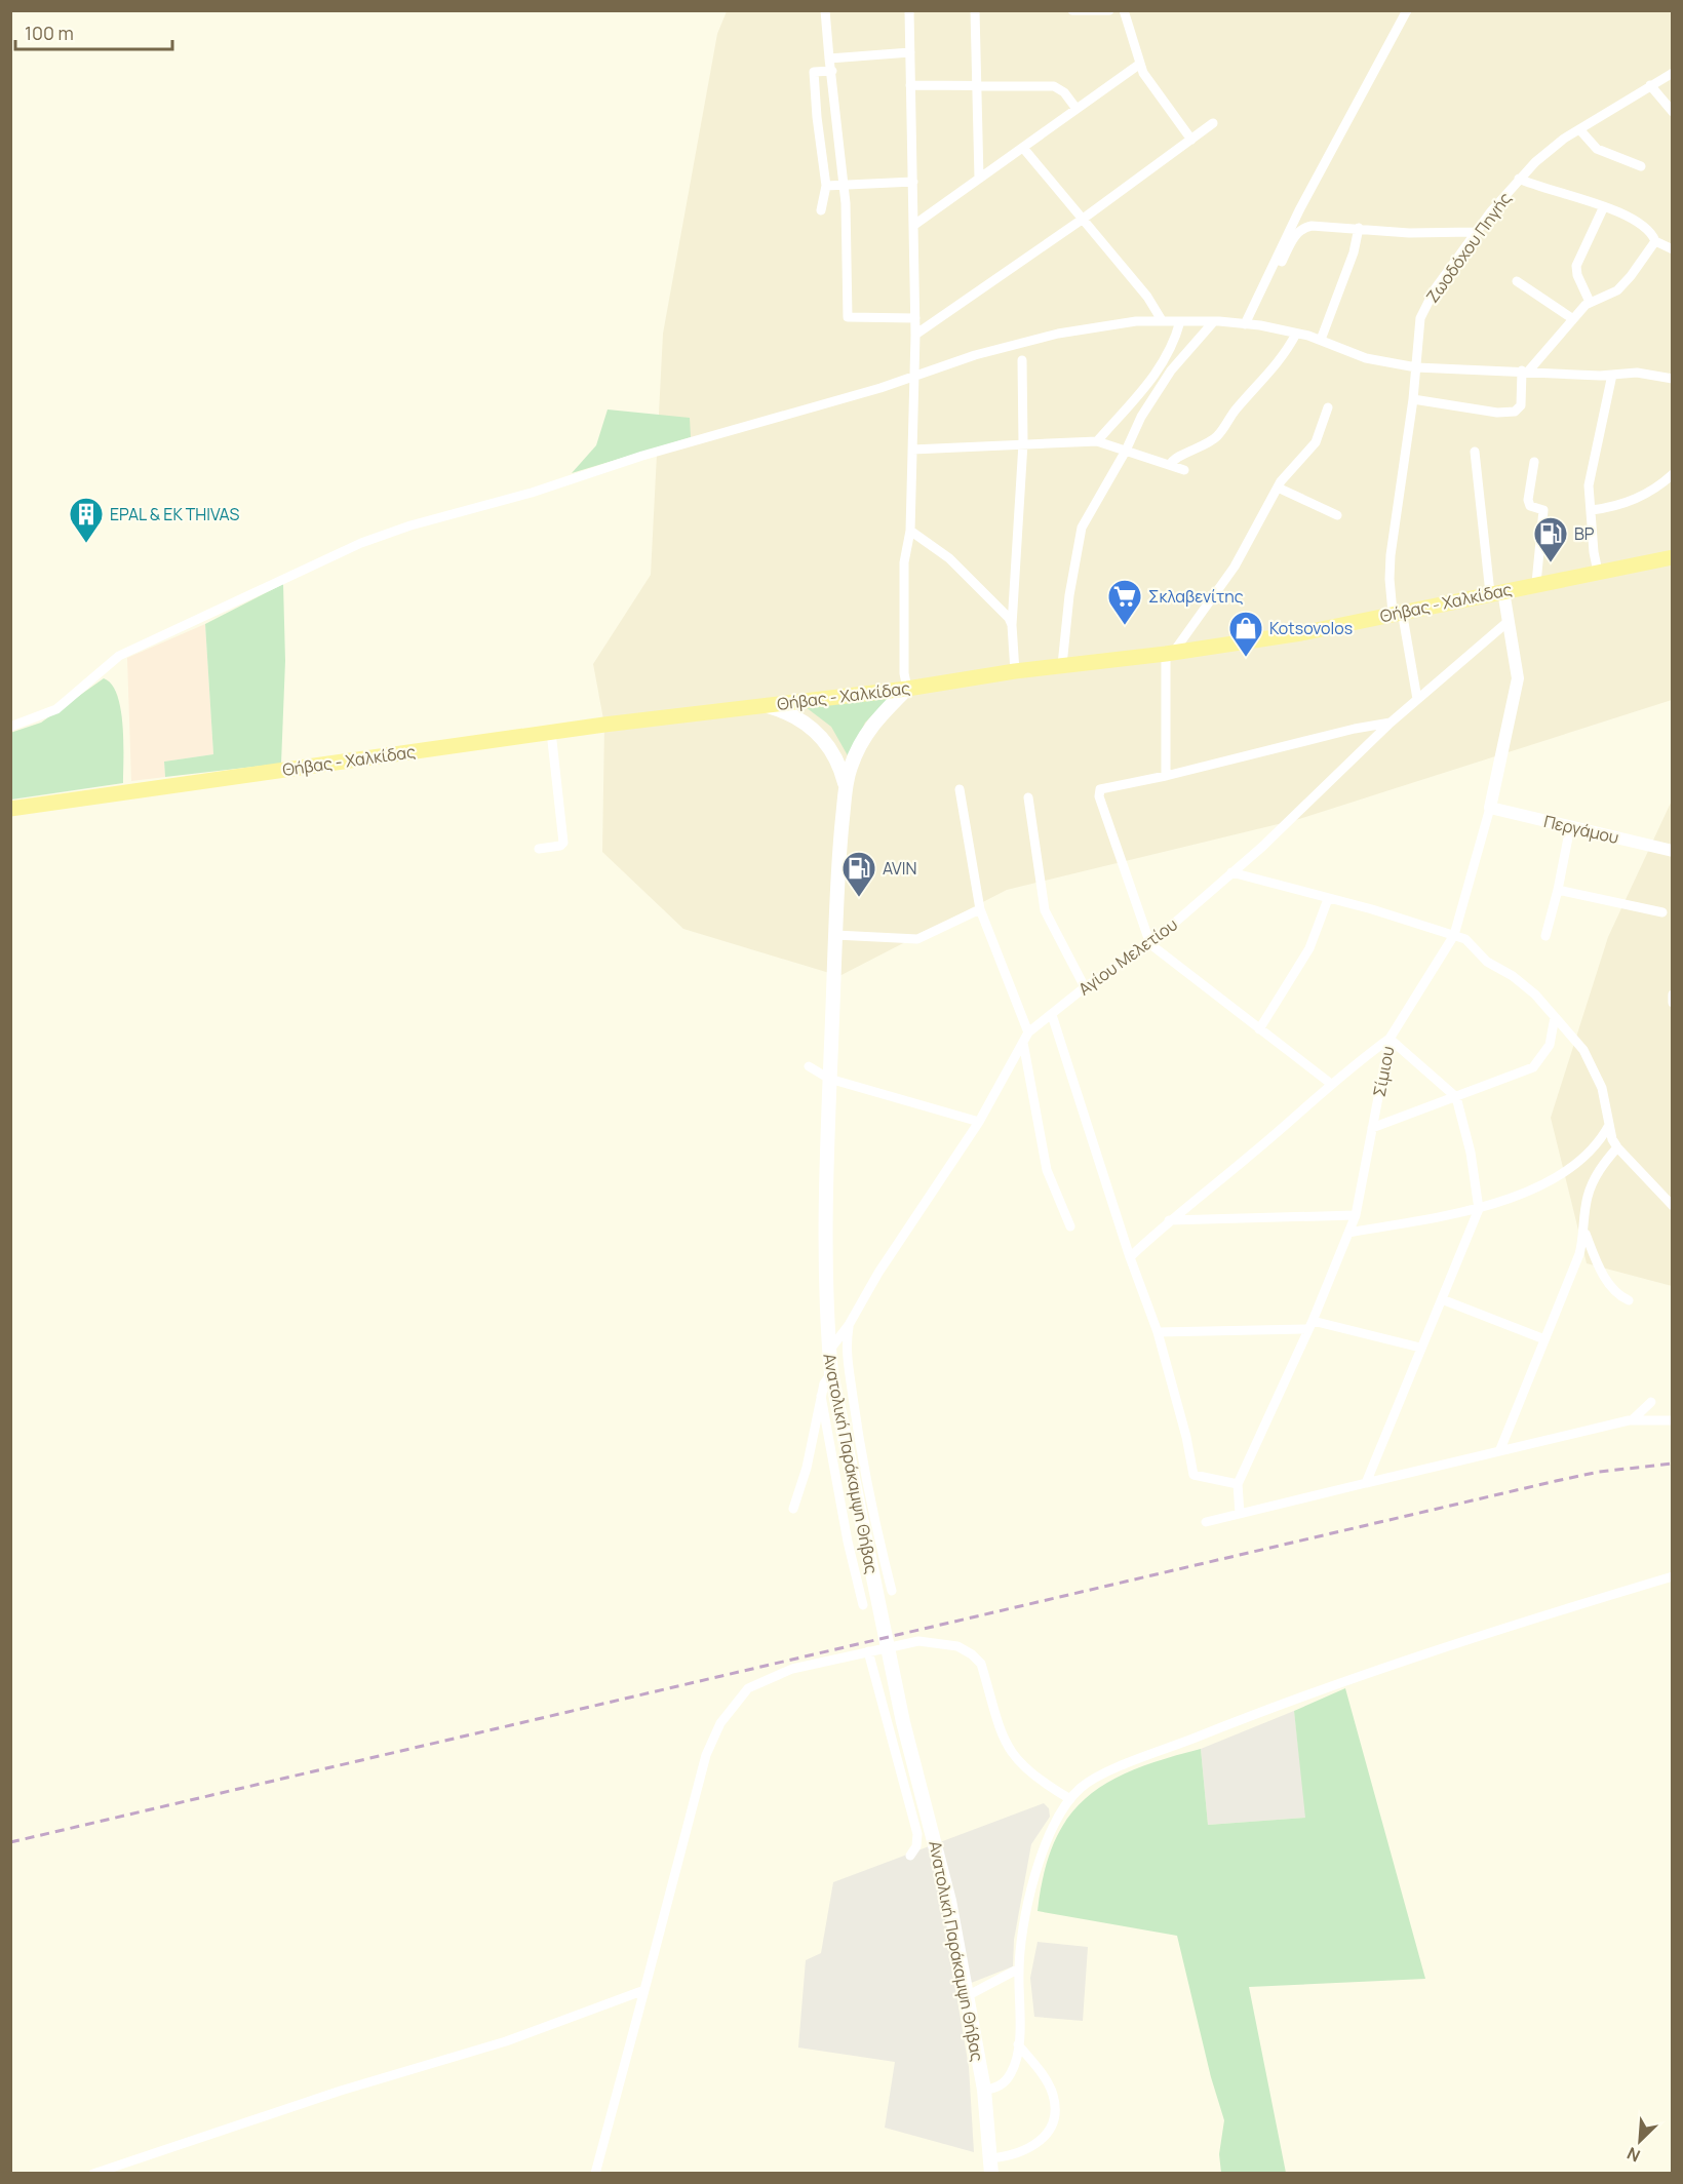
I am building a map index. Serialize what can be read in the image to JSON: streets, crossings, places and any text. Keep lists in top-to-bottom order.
{
  "streets": {
    "main road": ["Θήβας - Χαλκίδας", "Ανατολική Παράκαμψη Θήβας"],
    "street": [
      "Ζωοδόχου Πηγής",
      "Περγάμου",
      "Αγίου Μελετίου",
      "Σίμιου"
    ]
  },
  "crossings": [
    ["Ζωοδόχου Πηγής", "Θήβας - Χαλκίδας"],
    ["Ζωοδόχου Πηγής", "Αγίου Μελετίου"],
    ["Θήβας - Χαλκίδας", "Ανατολική Παράκαμψη Θήβας"],
    ["Περγάμου", "Σίμιου"],
    ["Αγίου Μελετίου", "Σίμιου"],
    ["Αγίου Μελετίου", "Ανατολική Παράκαμψη Θήβας"]
  ],
  "places": {
    "building": ["EPAL & EK THIVAS"],
    "fuel station": ["BP", "AVIN"],
    "supermarket": ["Σκλαβενίτης"],
    "shop": ["Kotsovolos"]
  },
  "scale_bar": "100 m",
  "north": "bottom left"
}
